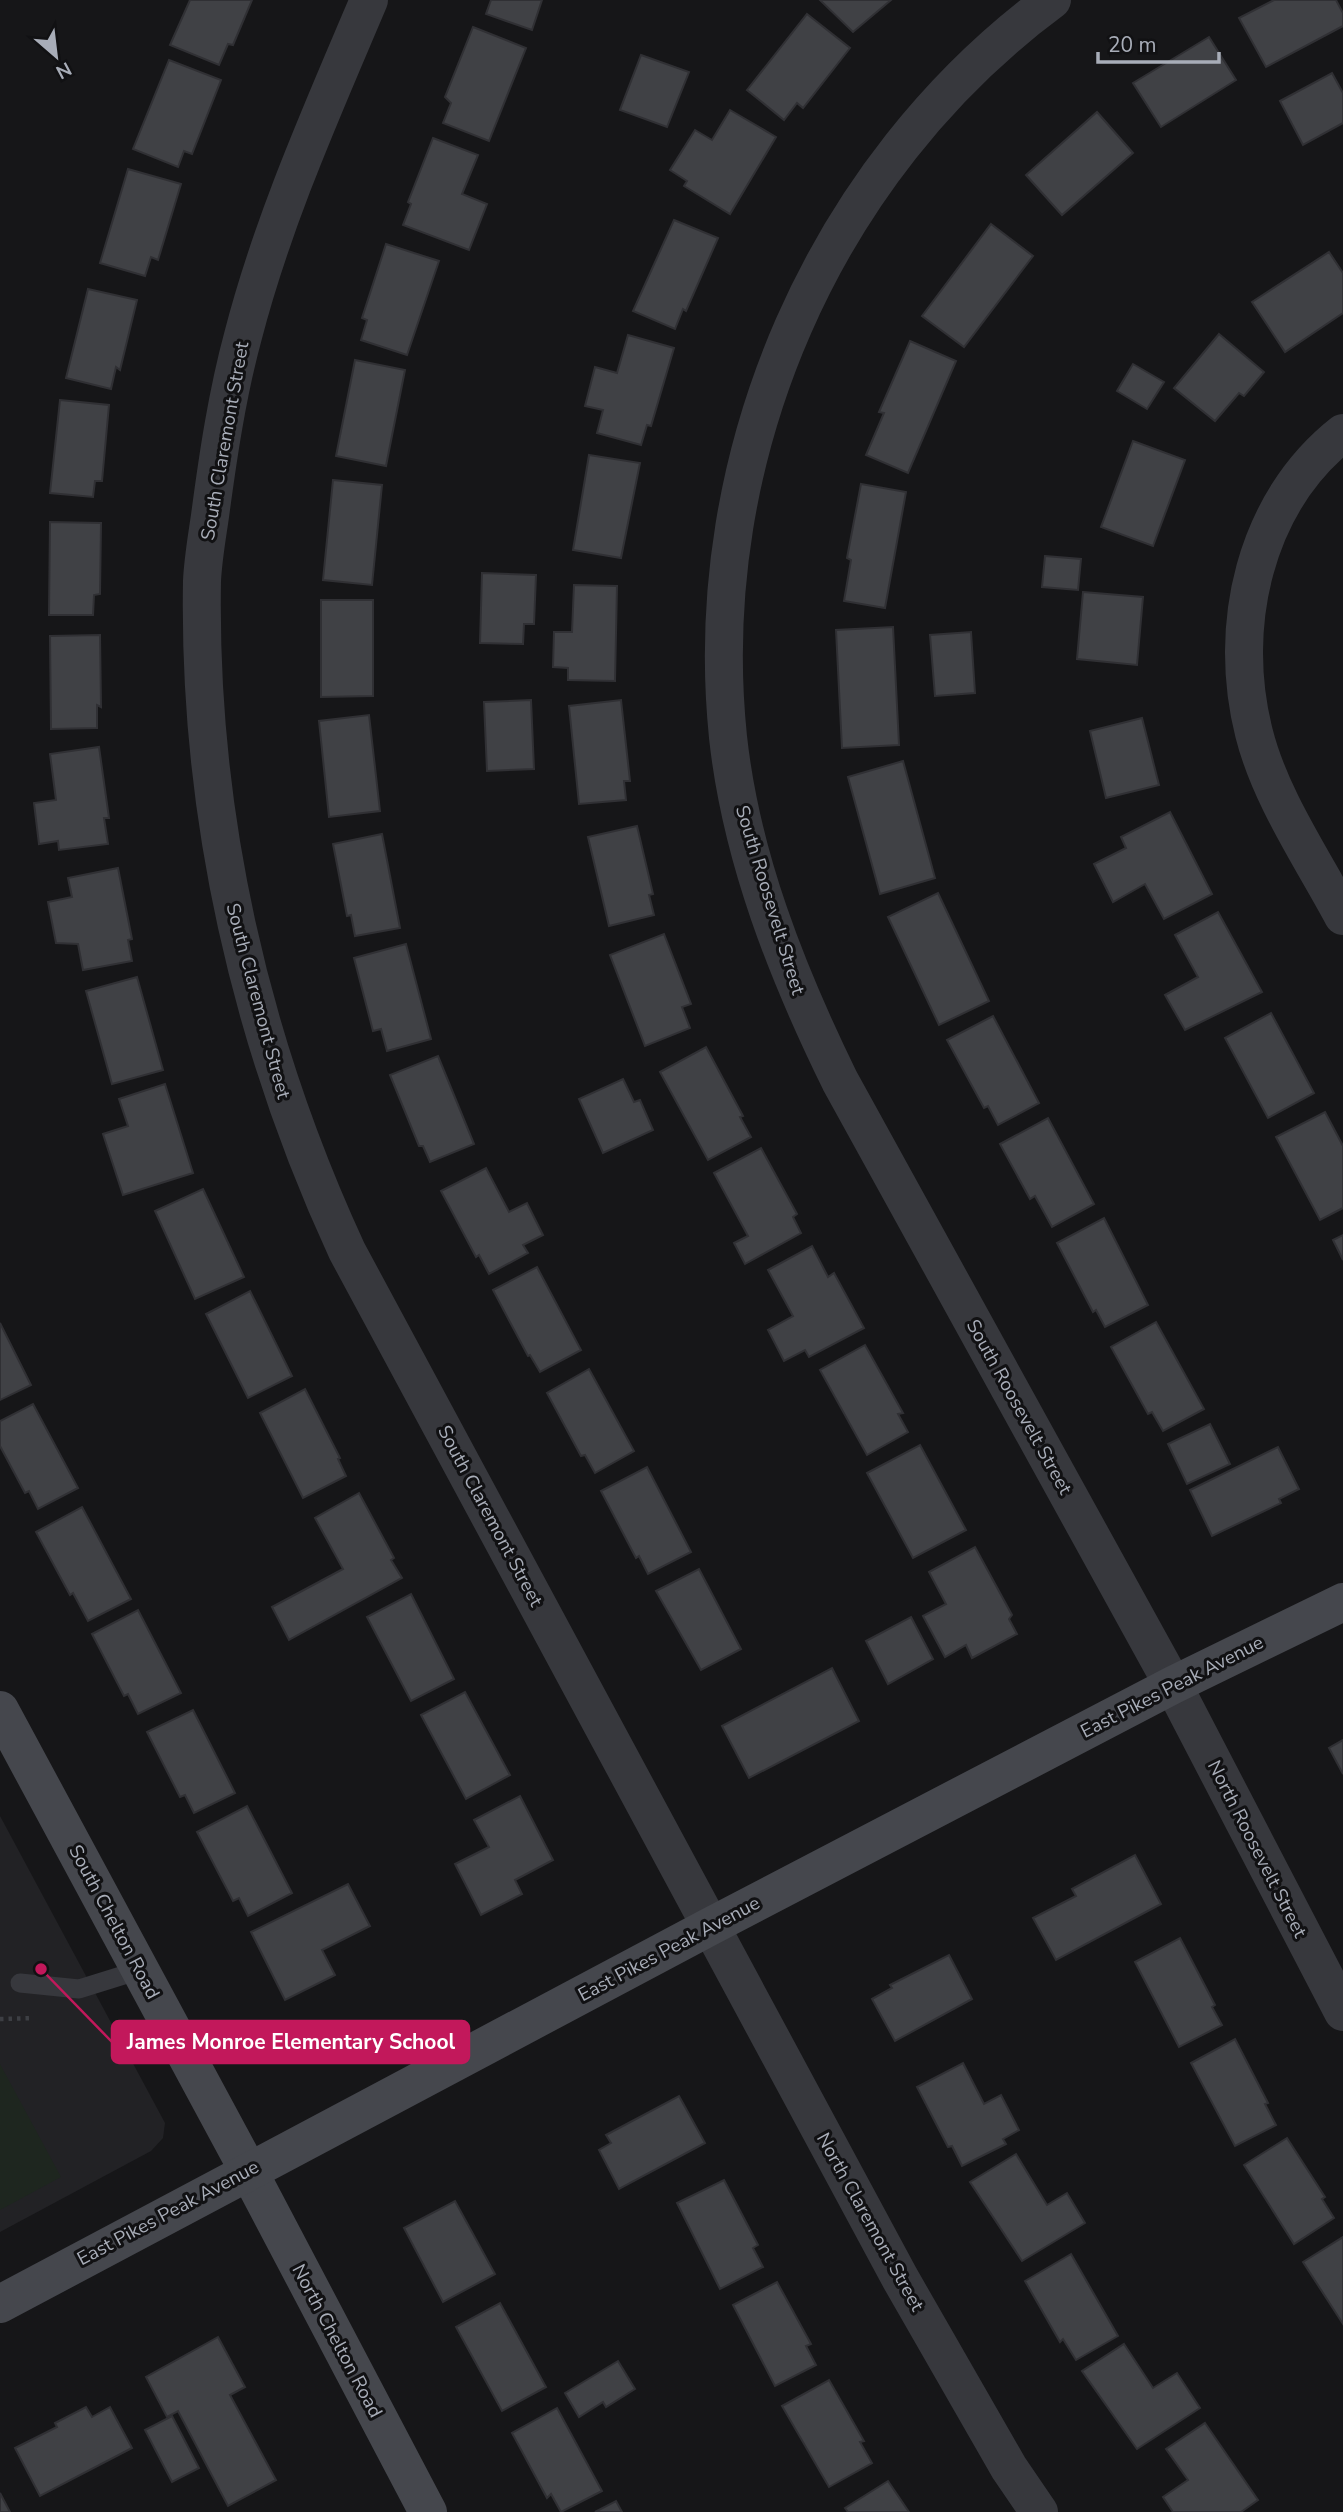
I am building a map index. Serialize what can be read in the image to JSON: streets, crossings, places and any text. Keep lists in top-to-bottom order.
{
  "streets": {
    "main road": ["East Pikes Peak Avenue", "South Chelton Road", "North Chelton Road"],
    "street": [
      "South Claremont Street",
      "South Roosevelt Street",
      "North Roosevelt Street",
      "North Claremont Street"
    ]
  },
  "crossings": [
    ["South Claremont Street", "East Pikes Peak Avenue"],
    ["South Claremont Street", "North Claremont Street"],
    ["South Roosevelt Street", "East Pikes Peak Avenue"],
    ["South Roosevelt Street", "North Roosevelt Street"],
    ["East Pikes Peak Avenue", "North Roosevelt Street"],
    ["East Pikes Peak Avenue", "South Chelton Road"],
    ["East Pikes Peak Avenue", "North Claremont Street"],
    ["East Pikes Peak Avenue", "North Chelton Road"],
    ["South Chelton Road", "North Chelton Road"]
  ],
  "places": ["James Monroe Elementary School"],
  "scale_bar": "20 m",
  "north": "bottom right"
}
